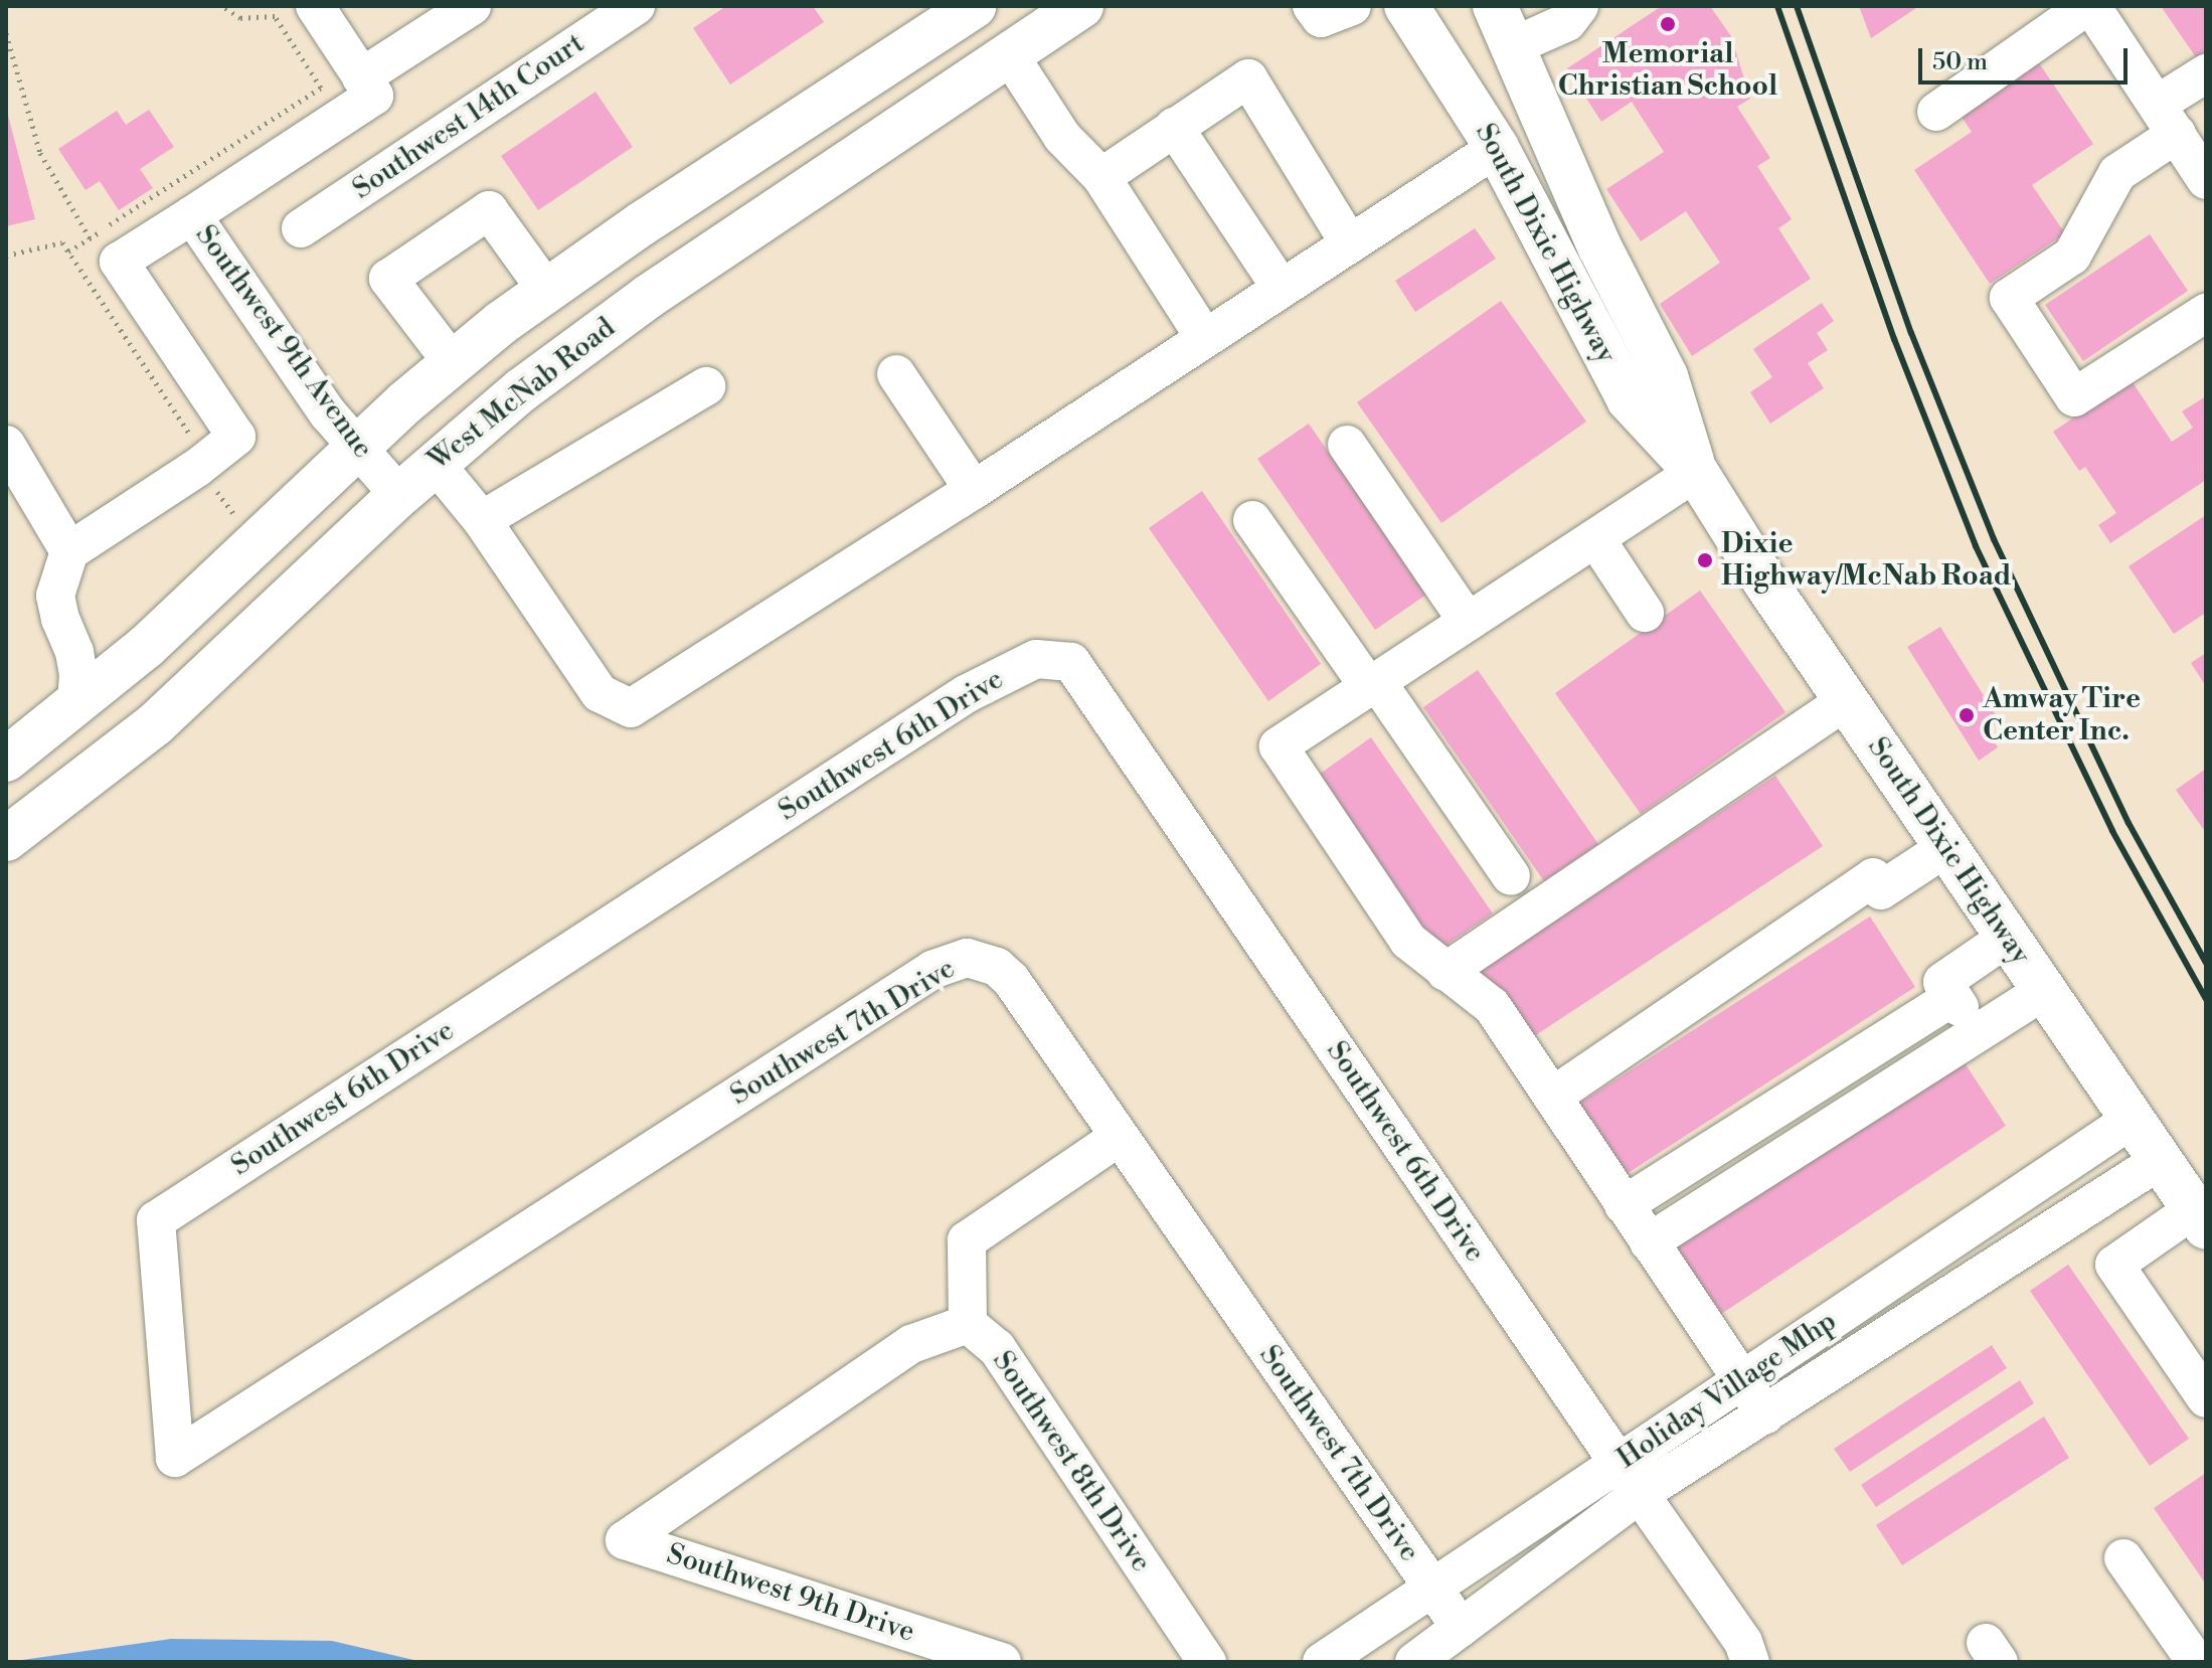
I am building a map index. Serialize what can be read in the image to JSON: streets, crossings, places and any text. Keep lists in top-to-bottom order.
{
  "streets": {
    "main road": ["South Dixie Highway", "West McNab Road"],
    "street": [
      "Southwest 14th Court",
      "Southwest 9th Avenue",
      "Southwest 6th Drive",
      "Southwest 7th Drive",
      "Holiday Village Mhp",
      "Southwest 8th Drive",
      "Southwest 9th Drive"
    ]
  },
  "crossings": [
    ["South Dixie Highway", "Holiday Village Mhp"],
    ["Southwest 9th Avenue", "West McNab Road"],
    ["Southwest 6th Drive", "Southwest 7th Drive"],
    ["Southwest 6th Drive", "Holiday Village Mhp"],
    ["Southwest 7th Drive", "Holiday Village Mhp"],
    ["Southwest 8th Drive", "Southwest 9th Drive"]
  ],
  "places": ["Memorial Christian School", "Dixie Highway/McNab Road", "Amway Tire Center Inc."],
  "scale_bar": "50 m"
}
